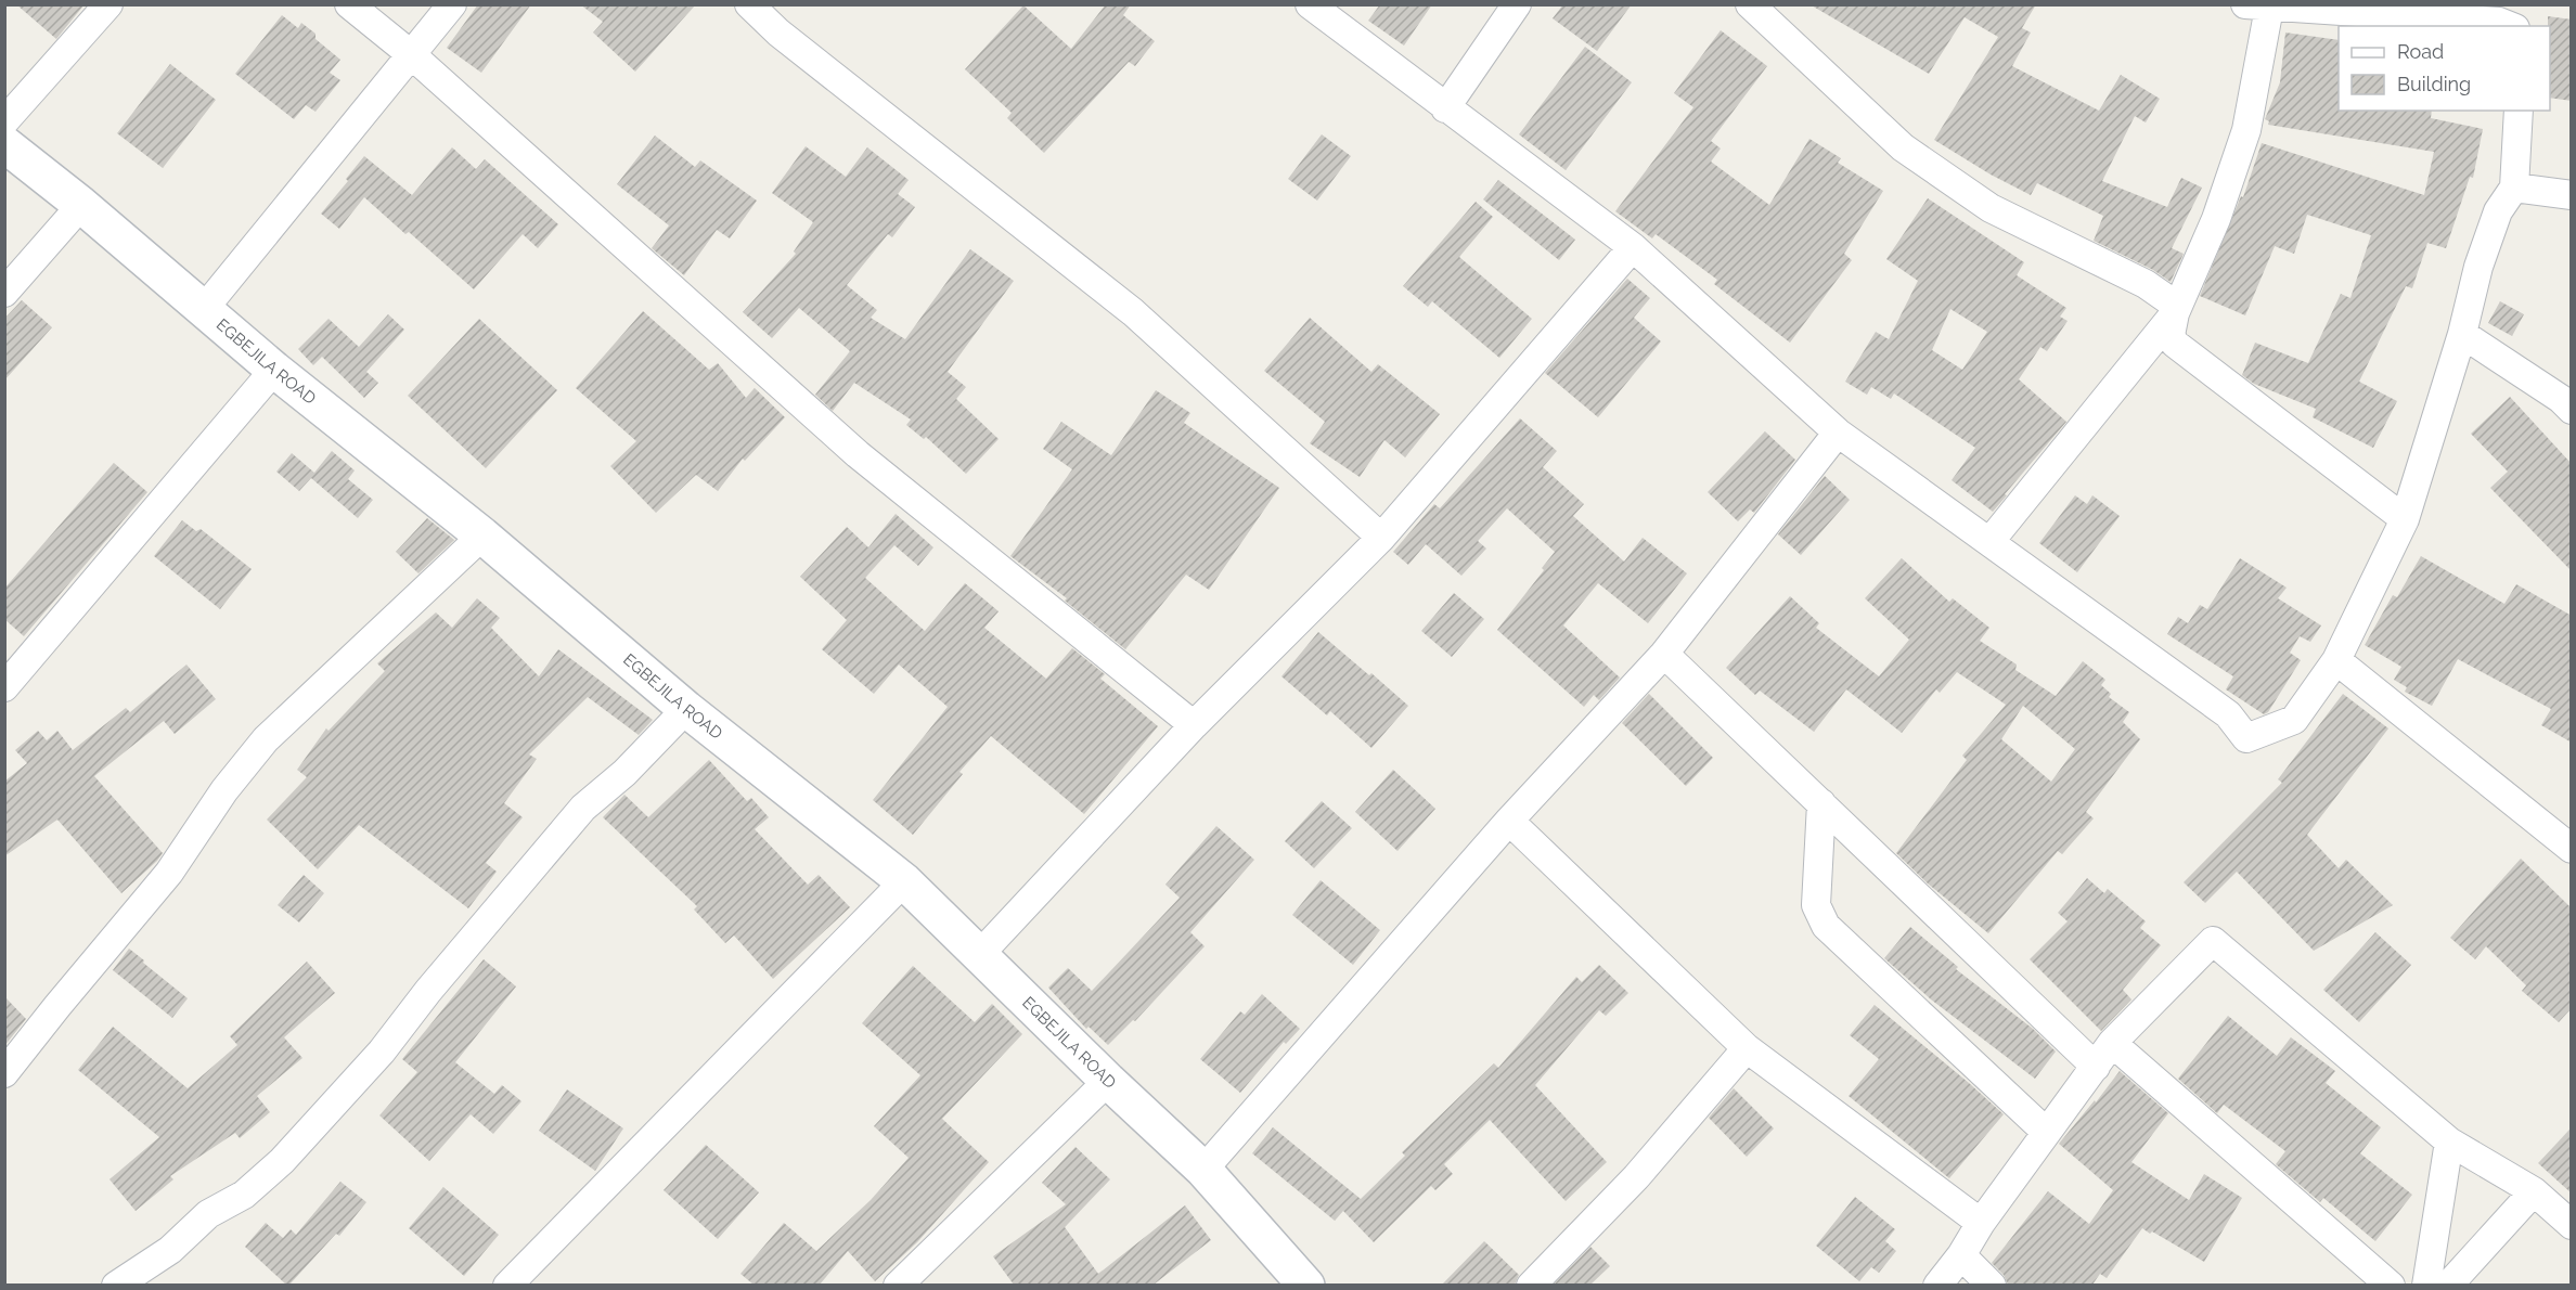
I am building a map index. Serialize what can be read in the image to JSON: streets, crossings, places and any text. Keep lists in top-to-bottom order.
{
  "streets": {
    "street": ["EGBEJILA ROAD"]
  },
  "legend": ["Road", "Building"]
}
